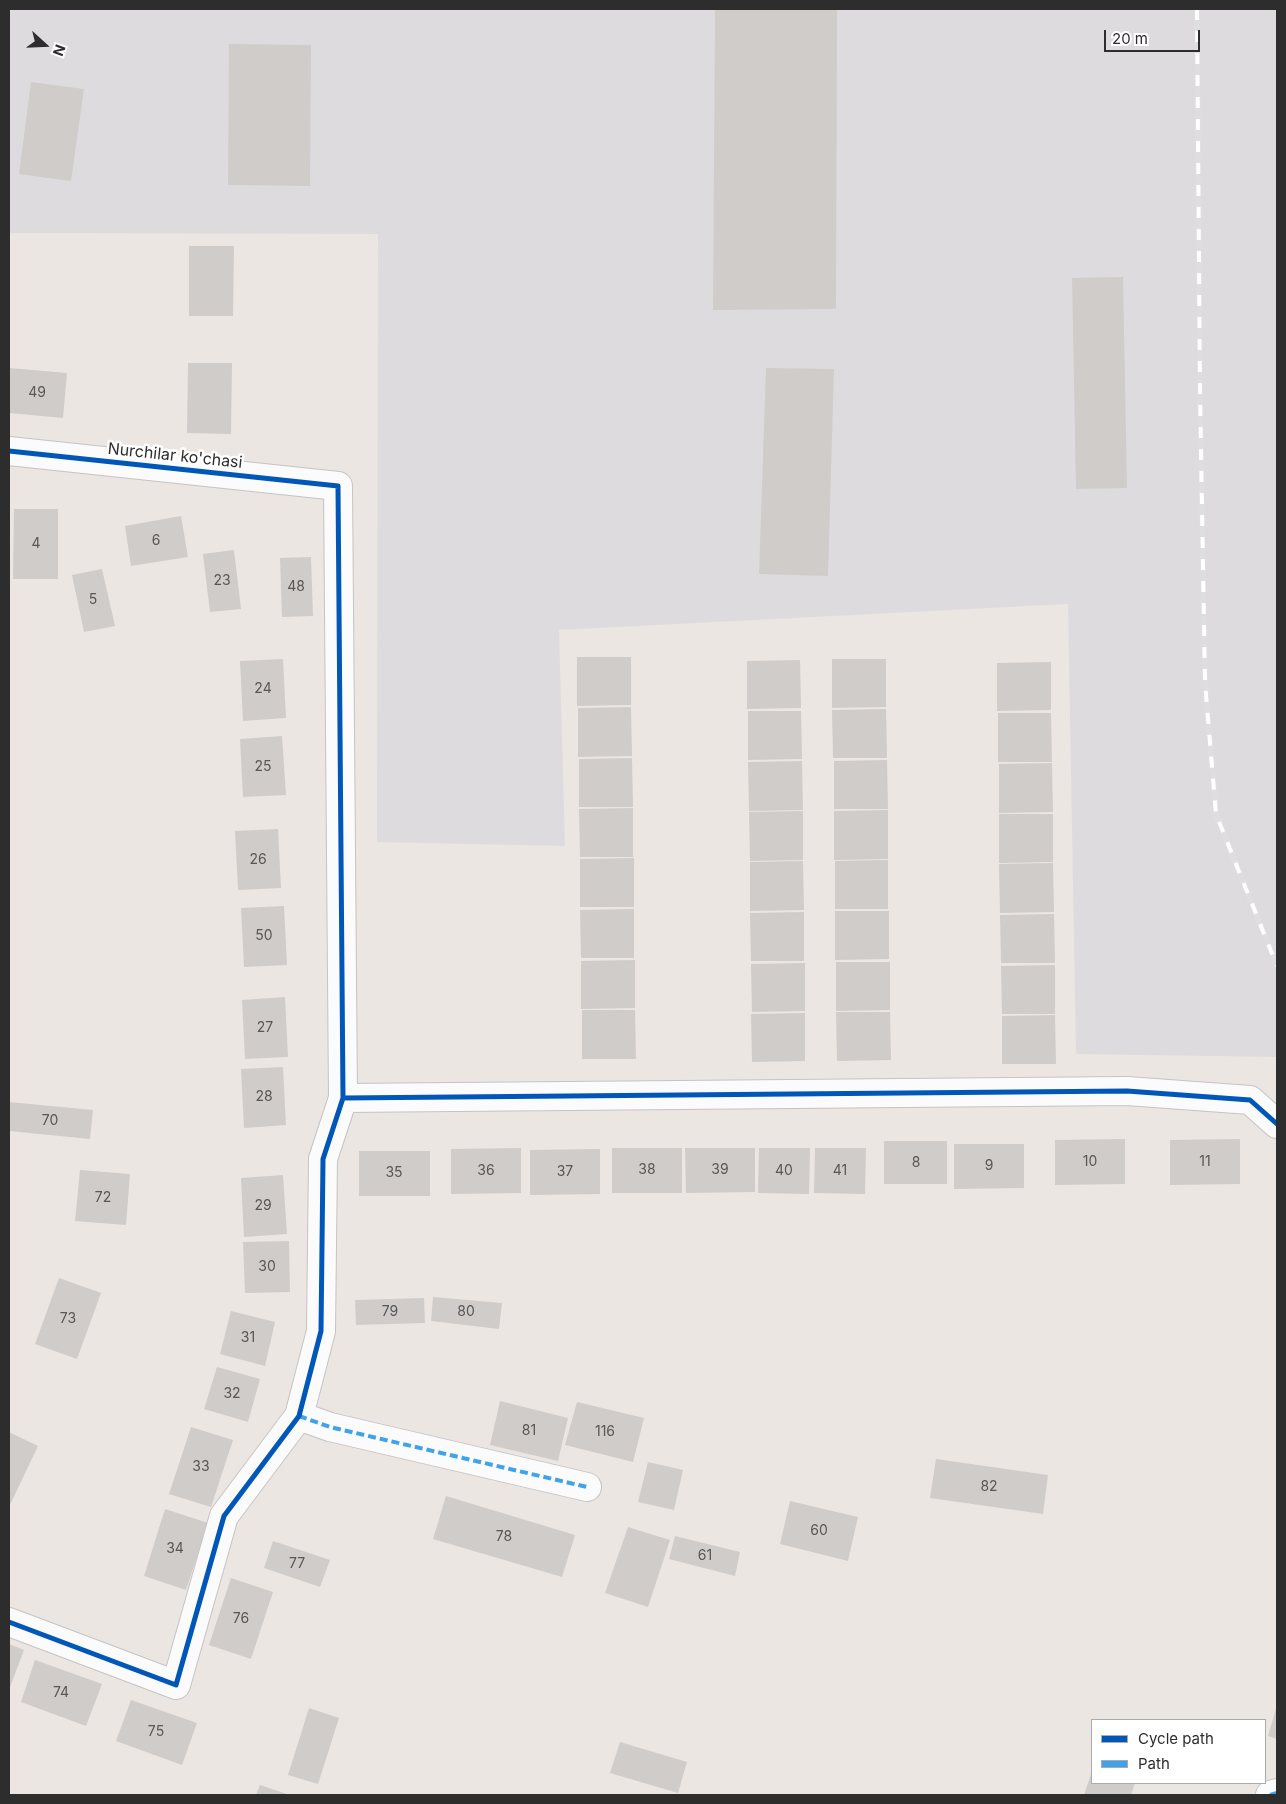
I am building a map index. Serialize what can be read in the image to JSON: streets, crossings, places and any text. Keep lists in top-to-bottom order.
{
  "streets": {
    "street": ["Nurchilar ko'chasi"]
  },
  "house_numbers": [
    "49",
    "6",
    "4",
    "23",
    "48",
    "5",
    "24",
    "25",
    "26",
    "50",
    "27",
    "28",
    "70",
    "10",
    "11",
    "8",
    "9",
    "38",
    "39",
    "36",
    "40",
    "41",
    "37",
    "35",
    "72",
    "29",
    "30",
    "79",
    "80",
    "73",
    "31",
    "32",
    "81",
    "116",
    "33",
    "82",
    "60",
    "78",
    "34",
    "61",
    "77",
    "76",
    "74",
    "75"
  ],
  "legend": ["Cycle path", "Path"],
  "scale_bar": "20 m",
  "north": "right"
}
